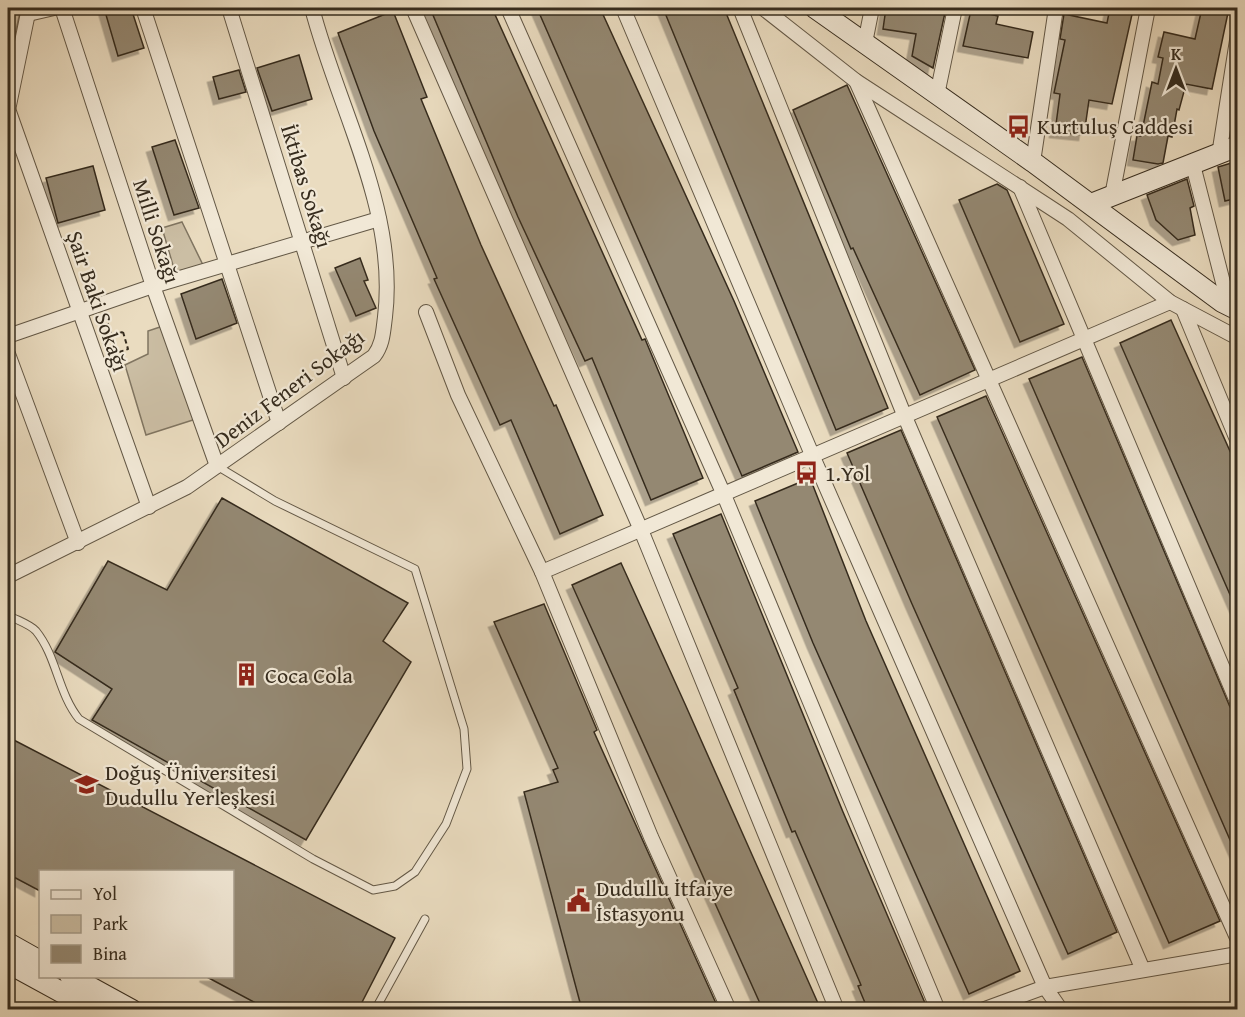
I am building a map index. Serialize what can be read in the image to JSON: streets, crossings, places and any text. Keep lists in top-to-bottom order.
{
  "streets": {
    "street": [
      "İktibas Sokağı",
      "Milli Sokağı",
      "Şair Baki Sokağı",
      "Deniz Feneri Sokağı"
    ]
  },
  "crossings": [
    ["İktibas Sokağı", "Deniz Feneri Sokağı"],
    ["Milli Sokağı", "Deniz Feneri Sokağı"],
    ["Şair Baki Sokağı", "Deniz Feneri Sokağı"]
  ],
  "places": {
    "bus stop": ["Kurtuluş Caddesi", "1.Yol"],
    "building": ["Coca Cola"],
    "school or university": ["Doğuş Üniversitesi Dudullu Yerleşkesi"],
    "public building": ["Dudullu İtfaiye İstasyonu"]
  },
  "legend": ["Yol", "Park", "Bina"],
  "north": "top"
}
